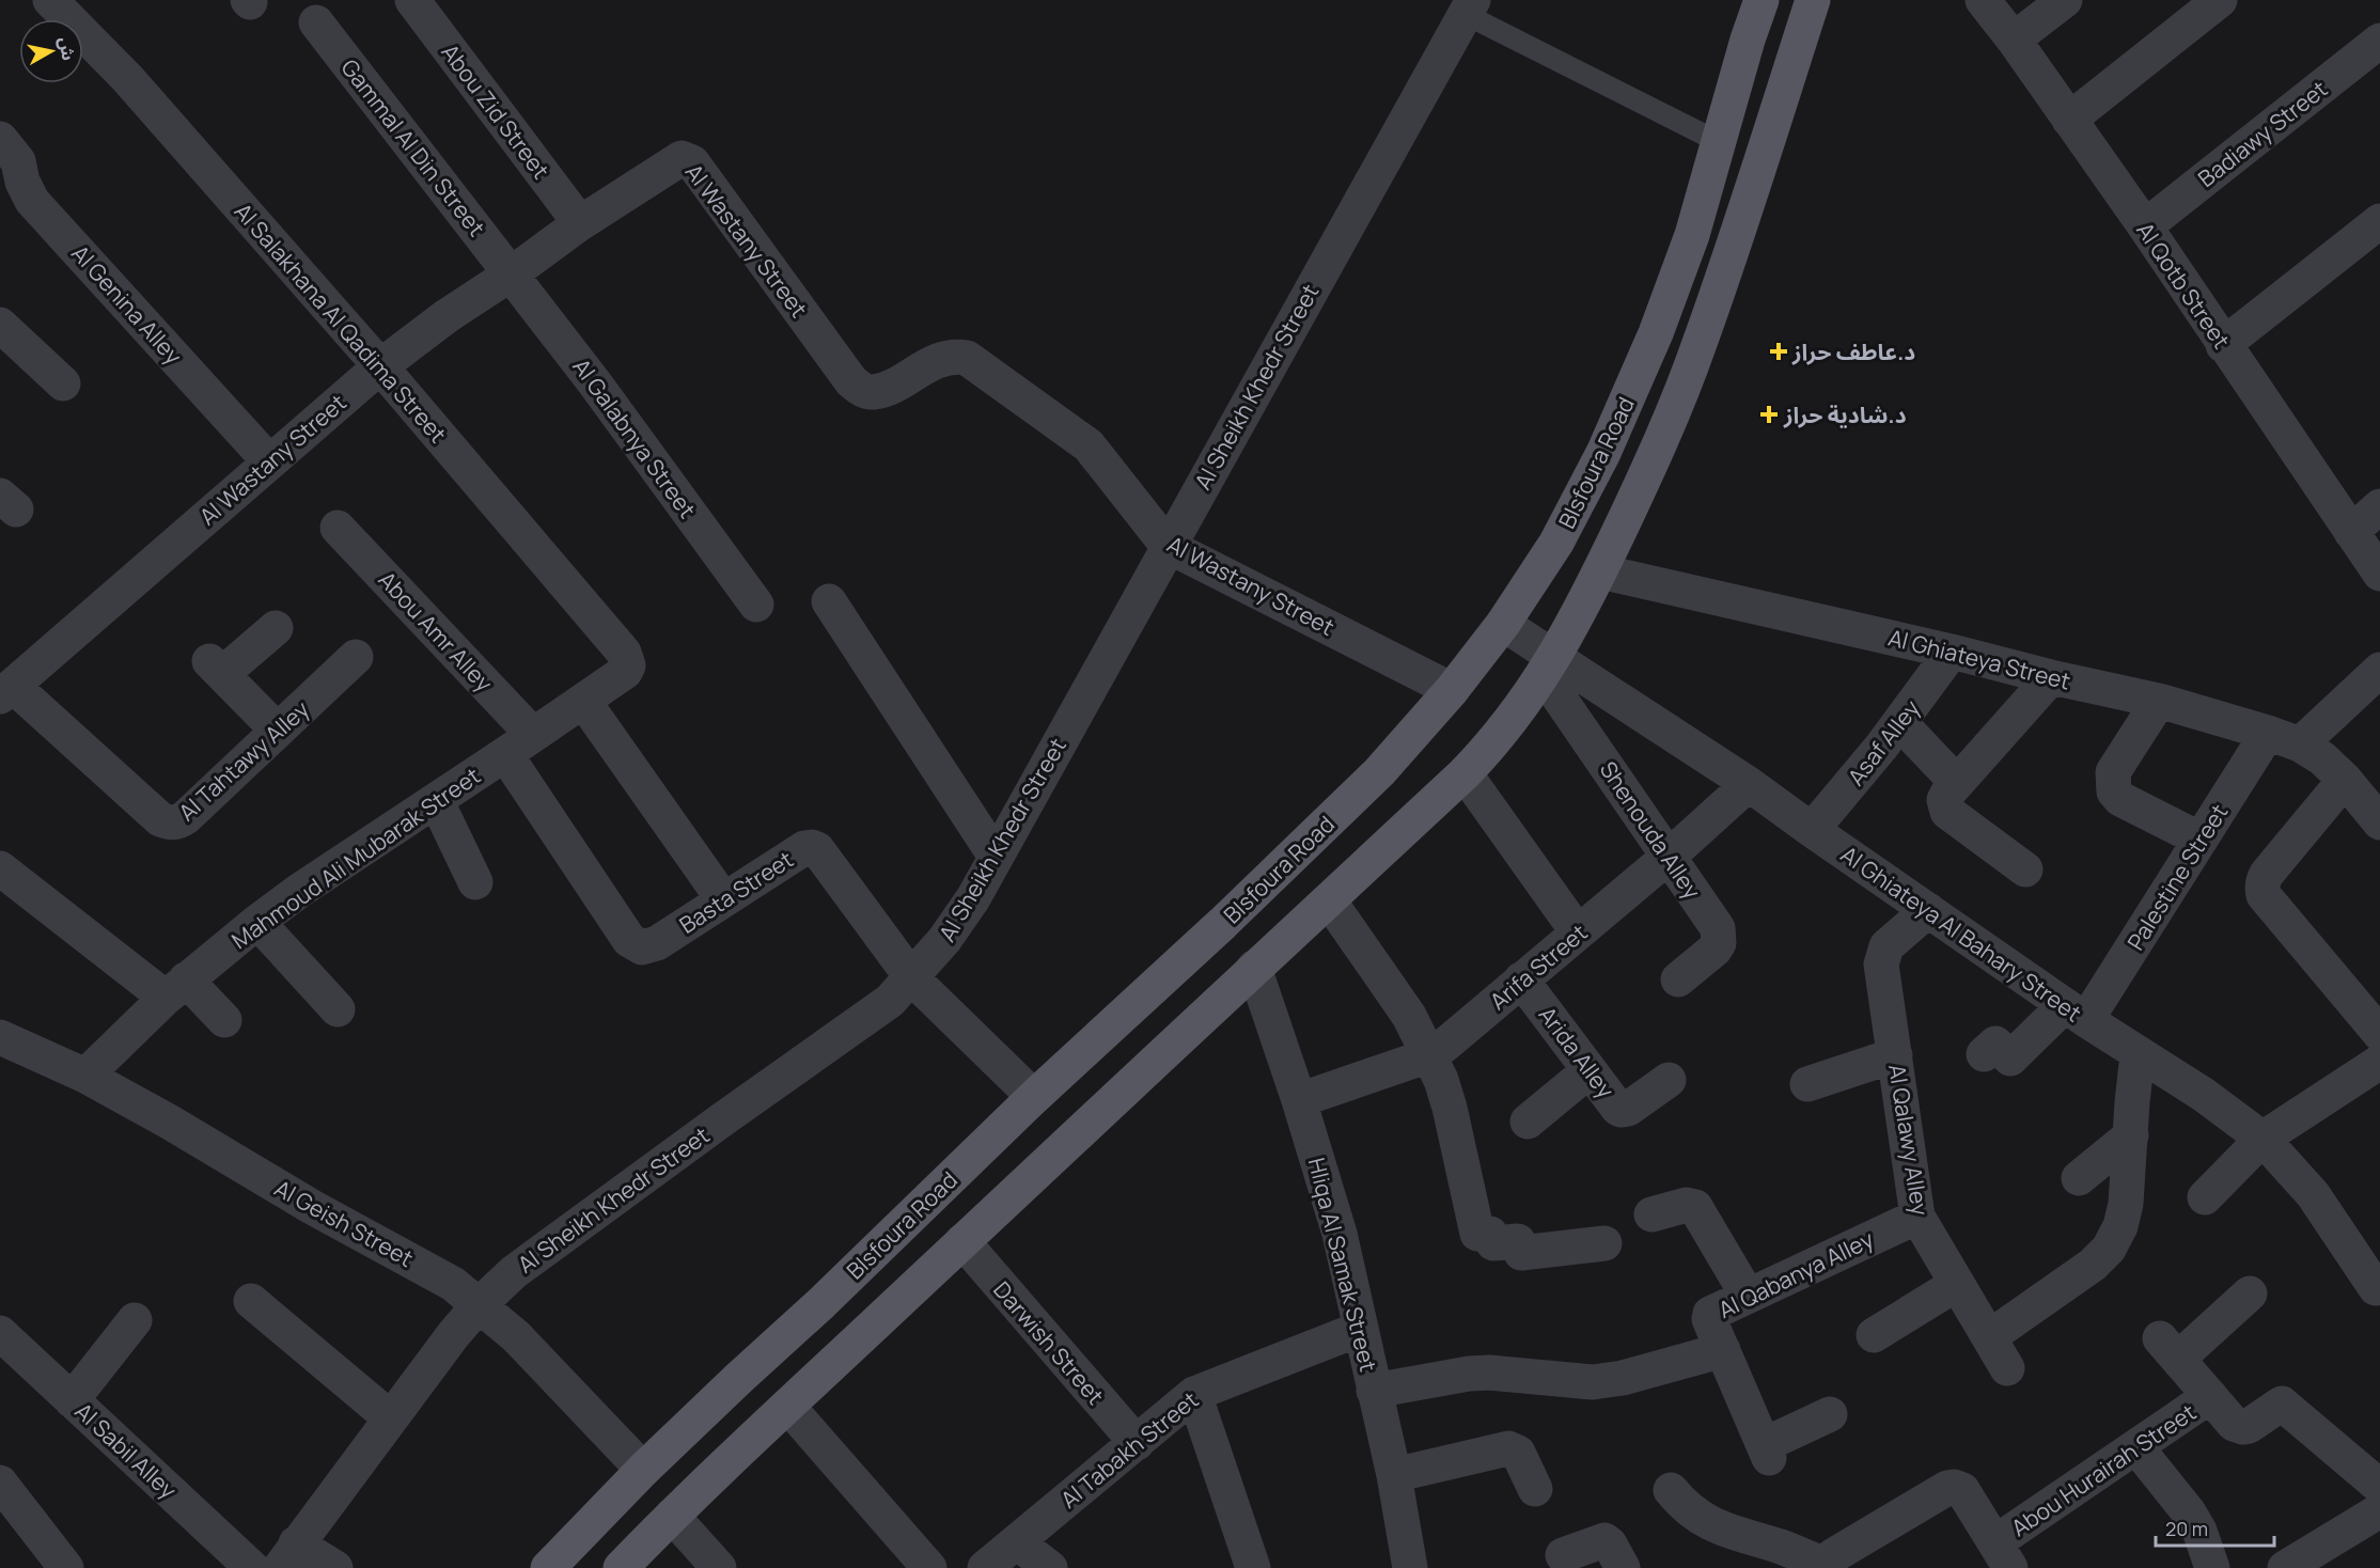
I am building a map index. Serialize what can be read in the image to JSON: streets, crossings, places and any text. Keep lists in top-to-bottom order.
{
  "streets": {
    "main road": ["Blsfoura Road"],
    "street": [
      "Abou Zid Street",
      "Badiawy Street",
      "Gammal Al Din Street",
      "Al Wastany Street",
      "Al Qotb Street",
      "Al Genina Alley",
      "Al Salakhana Al Qadima Street",
      "Al Sheikh Khedr Street",
      "Al Galabnya Street",
      "Abou Amr Alley",
      "Al Ghiateya Street",
      "Asaf Alley",
      "Al Tahtawy Alley",
      "Shenouda Alley",
      "Mahmoud Ali Mubarak Street",
      "Palestine Street",
      "Basta Street",
      "Al Ghiateya Al Bahary Street",
      "Arifa Street",
      "Arida Alley",
      "Al Qalawy Alley",
      "Al Geish Street",
      "Hliqa Al Samak Street",
      "Al Qabanya Alley",
      "Darwish Street",
      "Al Tabakh Street",
      "Al Sabil Alley",
      "Abou Hurairah Street"
    ]
  },
  "crossings": [
    ["Abou Zid Street", "Al Wastany Street"],
    ["Badiawy Street", "Al Qotb Street"],
    ["Gammal Al Din Street", "Al Wastany Street"],
    ["Gammal Al Din Street", "Al Galabnya Street"],
    ["Al Wastany Street", "Al Genina Alley"],
    ["Al Wastany Street", "Al Salakhana Al Qadima Street"],
    ["Al Wastany Street", "Al Sheikh Khedr Street"],
    ["Al Wastany Street", "Al Galabnya Street"],
    ["Al Wastany Street", "Blsfoura Road"],
    ["Al Wastany Street", "Al Tahtawy Alley"],
    ["Al Salakhana Al Qadima Street", "Mahmoud Ali Mubarak Street"],
    ["Al Sheikh Khedr Street", "Basta Street"],
    ["Al Sheikh Khedr Street", "Al Geish Street"],
    ["Blsfoura Road", "Al Ghiateya Street"],
    ["Blsfoura Road", "Shenouda Alley"],
    ["Blsfoura Road", "Basta Street"],
    ["Blsfoura Road", "Al Ghiateya Al Bahary Street"],
    ["Blsfoura Road", "Al Geish Street"],
    ["Blsfoura Road", "Hliqa Al Samak Street"],
    ["Blsfoura Road", "Darwish Street"],
    ["Abou Amr Alley", "Mahmoud Ali Mubarak Street"],
    ["Abou Amr Alley", "Basta Street"],
    ["Al Ghiateya Street", "Asaf Alley"],
    ["Al Ghiateya Street", "Palestine Street"],
    ["Asaf Alley", "Al Ghiateya Al Bahary Street"],
    ["Shenouda Alley", "Al Ghiateya Al Bahary Street"],
    ["Shenouda Alley", "Arifa Street"],
    ["Mahmoud Ali Mubarak Street", "Basta Street"],
    ["Mahmoud Ali Mubarak Street", "Al Geish Street"],
    ["Palestine Street", "Al Ghiateya Al Bahary Street"],
    ["Al Ghiateya Al Bahary Street", "Arifa Street"],
    ["Al Ghiateya Al Bahary Street", "Al Qalawy Alley"],
    ["Arifa Street", "Arida Alley"],
    ["Arifa Street", "Hliqa Al Samak Street"],
    ["Al Qalawy Alley", "Al Qabanya Alley"],
    ["Hliqa Al Samak Street", "Al Tabakh Street"],
    ["Darwish Street", "Al Tabakh Street"]
  ],
  "places": {
    "health": ["د.عاطف حراز", "د.شادية حراز"]
  },
  "scale_bar": "20 m",
  "north": "right"
}
